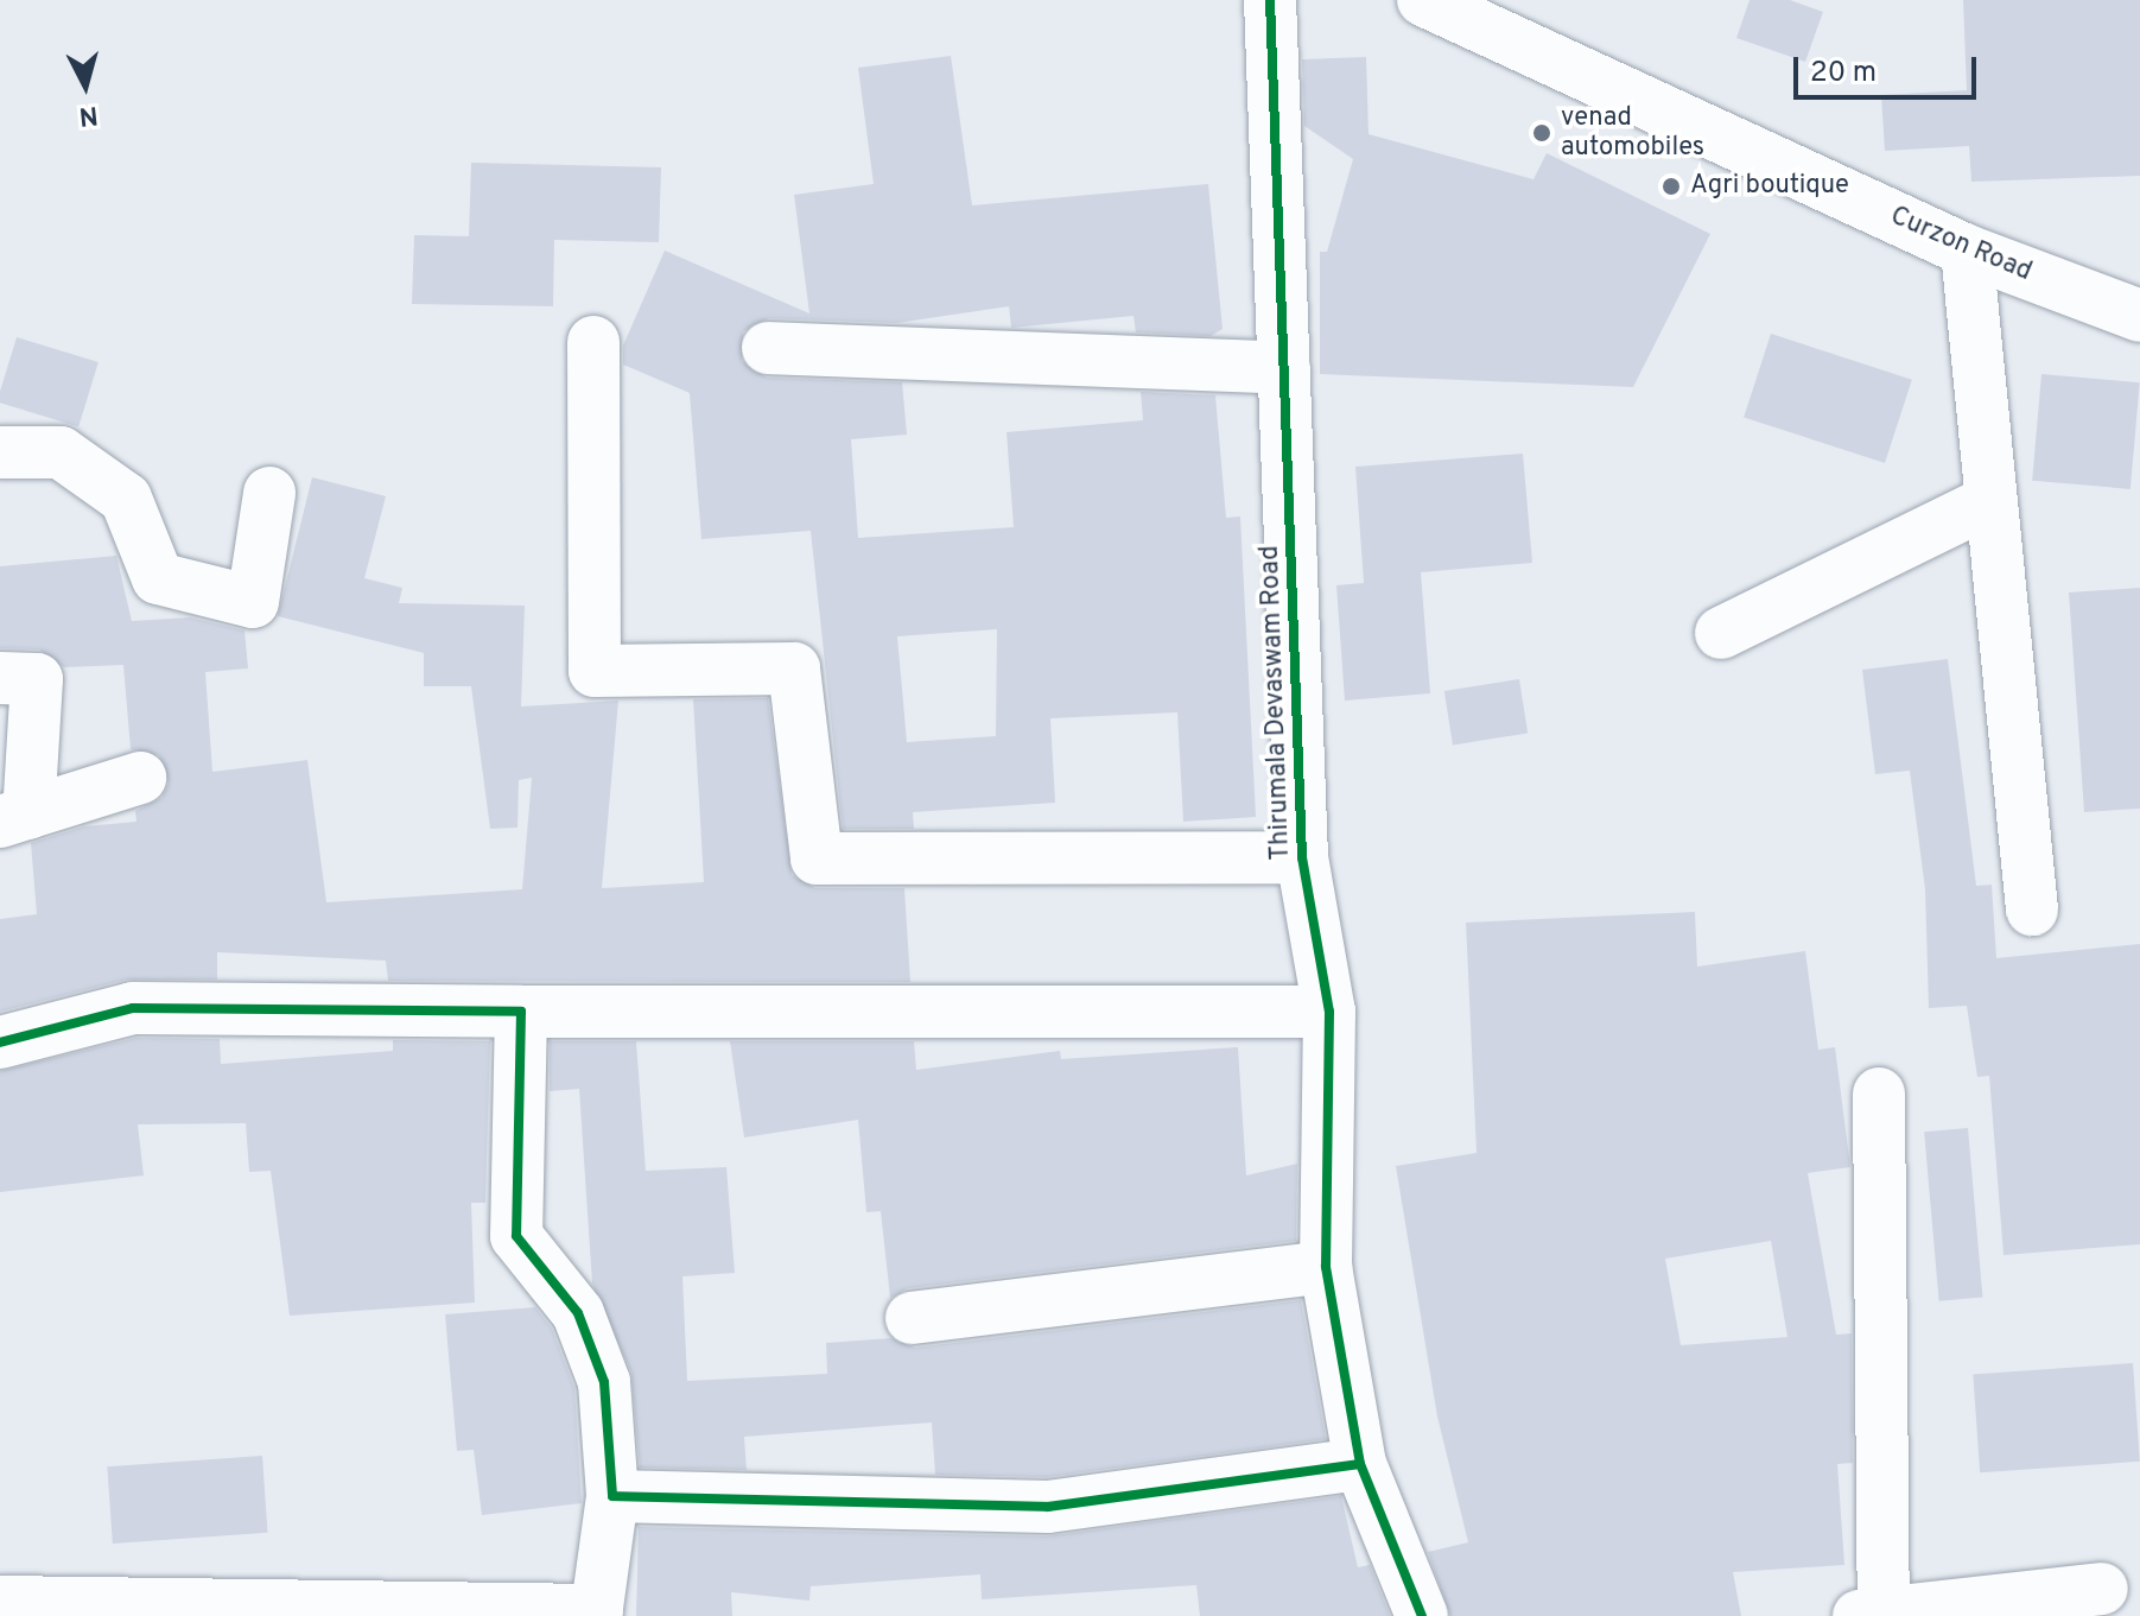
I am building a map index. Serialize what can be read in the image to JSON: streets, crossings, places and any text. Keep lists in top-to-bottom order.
{
  "streets": {
    "street": ["Curzon Road", "Thirumala Devaswam Road"]
  },
  "places": ["venad automobiles", "Agri boutique"],
  "scale_bar": "20 m",
  "north": "bottom"
}
